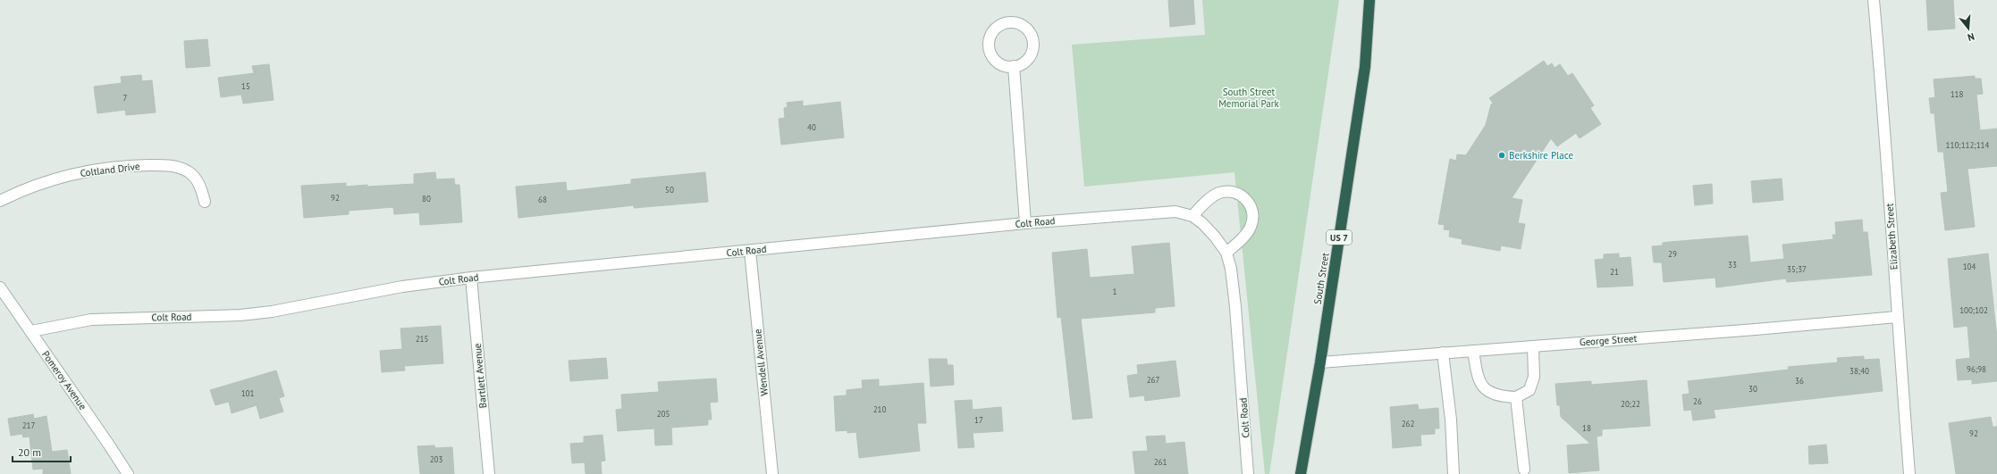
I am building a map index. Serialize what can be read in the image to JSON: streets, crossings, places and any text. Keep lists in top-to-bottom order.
{
  "streets": {
    "highway": ["US 7", "South Street"],
    "street": [
      "Coltland Drive",
      "Colt Road",
      "Elizabeth Street",
      "George Street",
      "Wendell Avenue",
      "Bartlett Avenue",
      "Pomeroy Avenue"
    ]
  },
  "crossings": [
    ["Colt Road", "Wendell Avenue"],
    ["Colt Road", "Bartlett Avenue"],
    ["Colt Road", "Pomeroy Avenue"],
    ["Elizabeth Street", "George Street"],
    ["South Street", "George Street"]
  ],
  "parks": ["South Street Memorial Park"],
  "places": ["Berkshire Place"],
  "house_numbers": [
    "15",
    "118",
    "7",
    "40",
    "110;112;114",
    "50",
    "92",
    "80",
    "68",
    "29",
    "33",
    "104",
    "35;37",
    "21",
    "1",
    "100;102",
    "215",
    "96;98",
    "38;40",
    "267",
    "36",
    "30",
    "101",
    "26",
    "20;22",
    "210",
    "205",
    "17",
    "262",
    "217",
    "18",
    "92",
    "203",
    "261"
  ],
  "scale_bar": "20 m",
  "north": "bottom"
}
